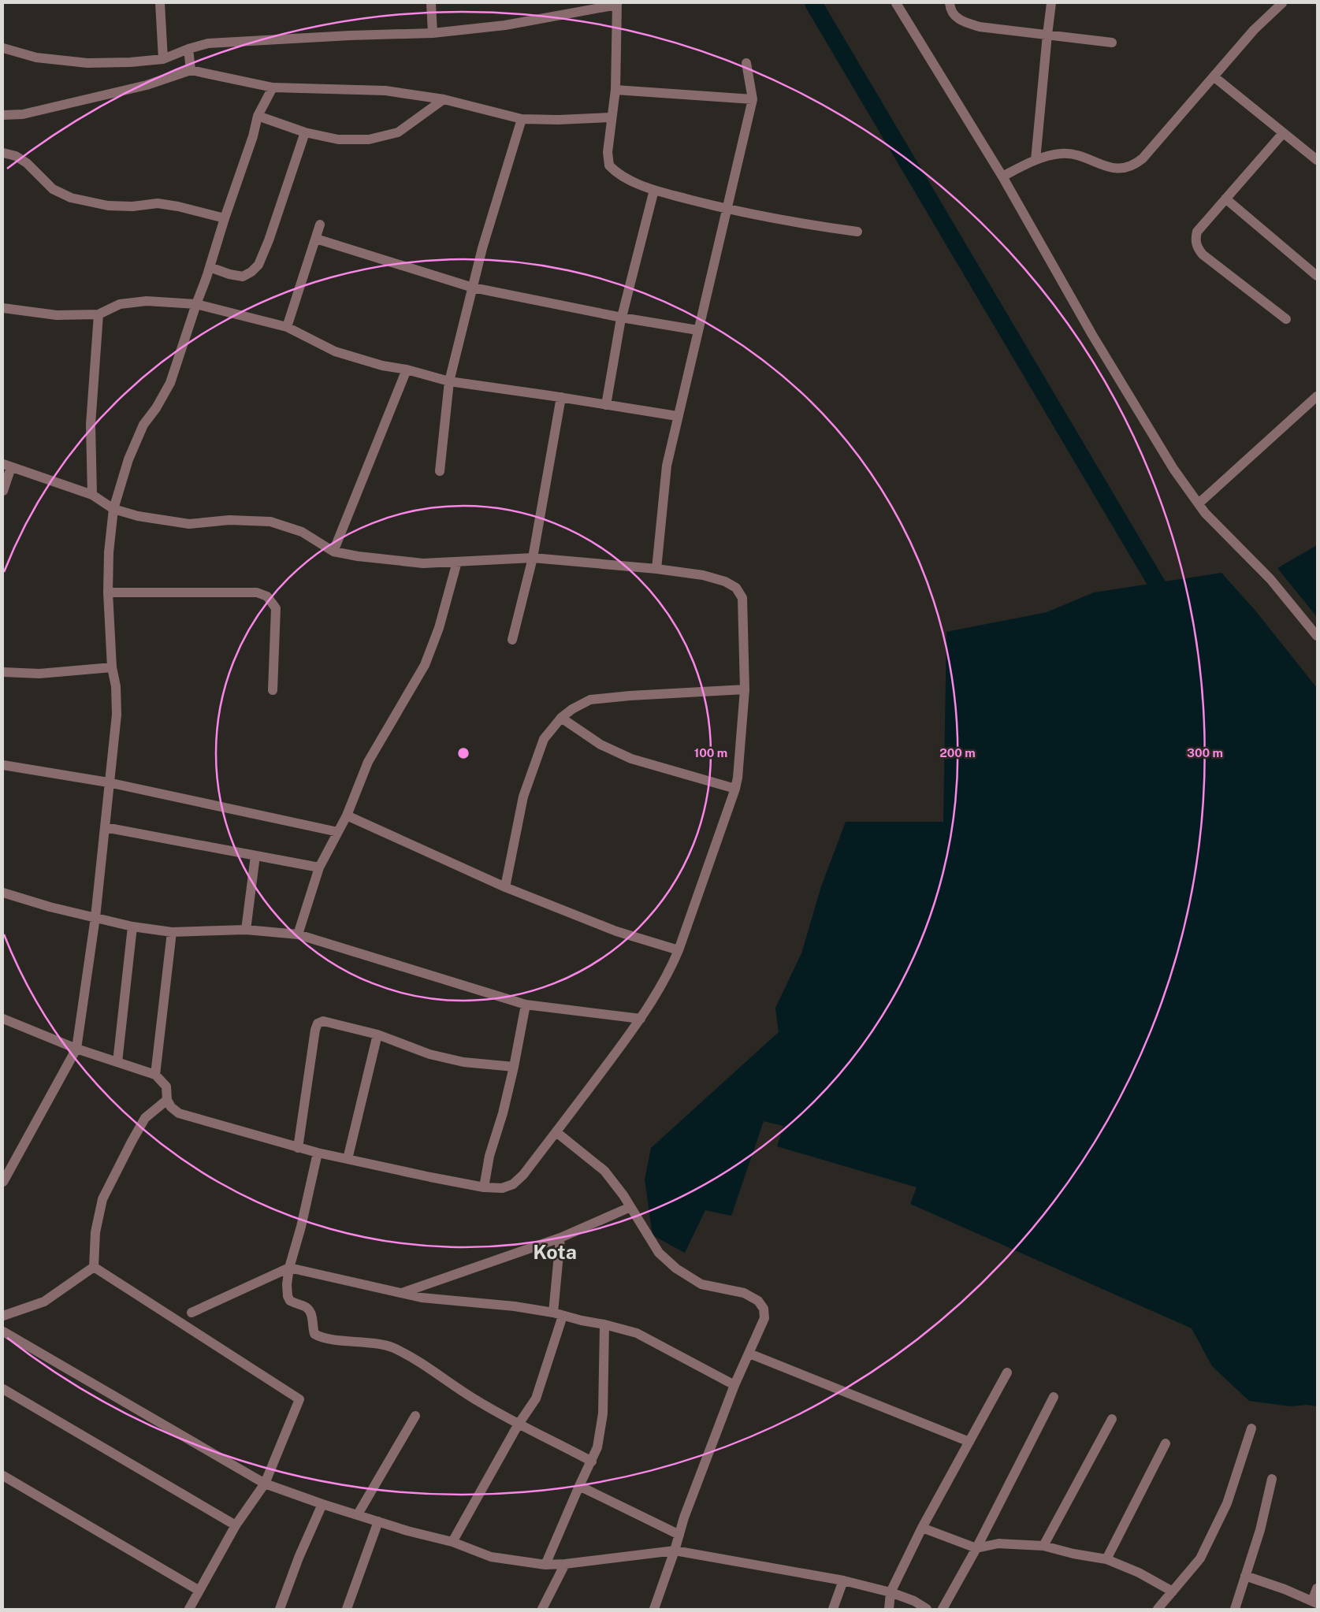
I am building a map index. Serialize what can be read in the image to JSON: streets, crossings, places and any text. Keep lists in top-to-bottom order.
{
  "districts": ["Kota"],
  "rings": ["100 m", "200 m", "300 m"]
}
